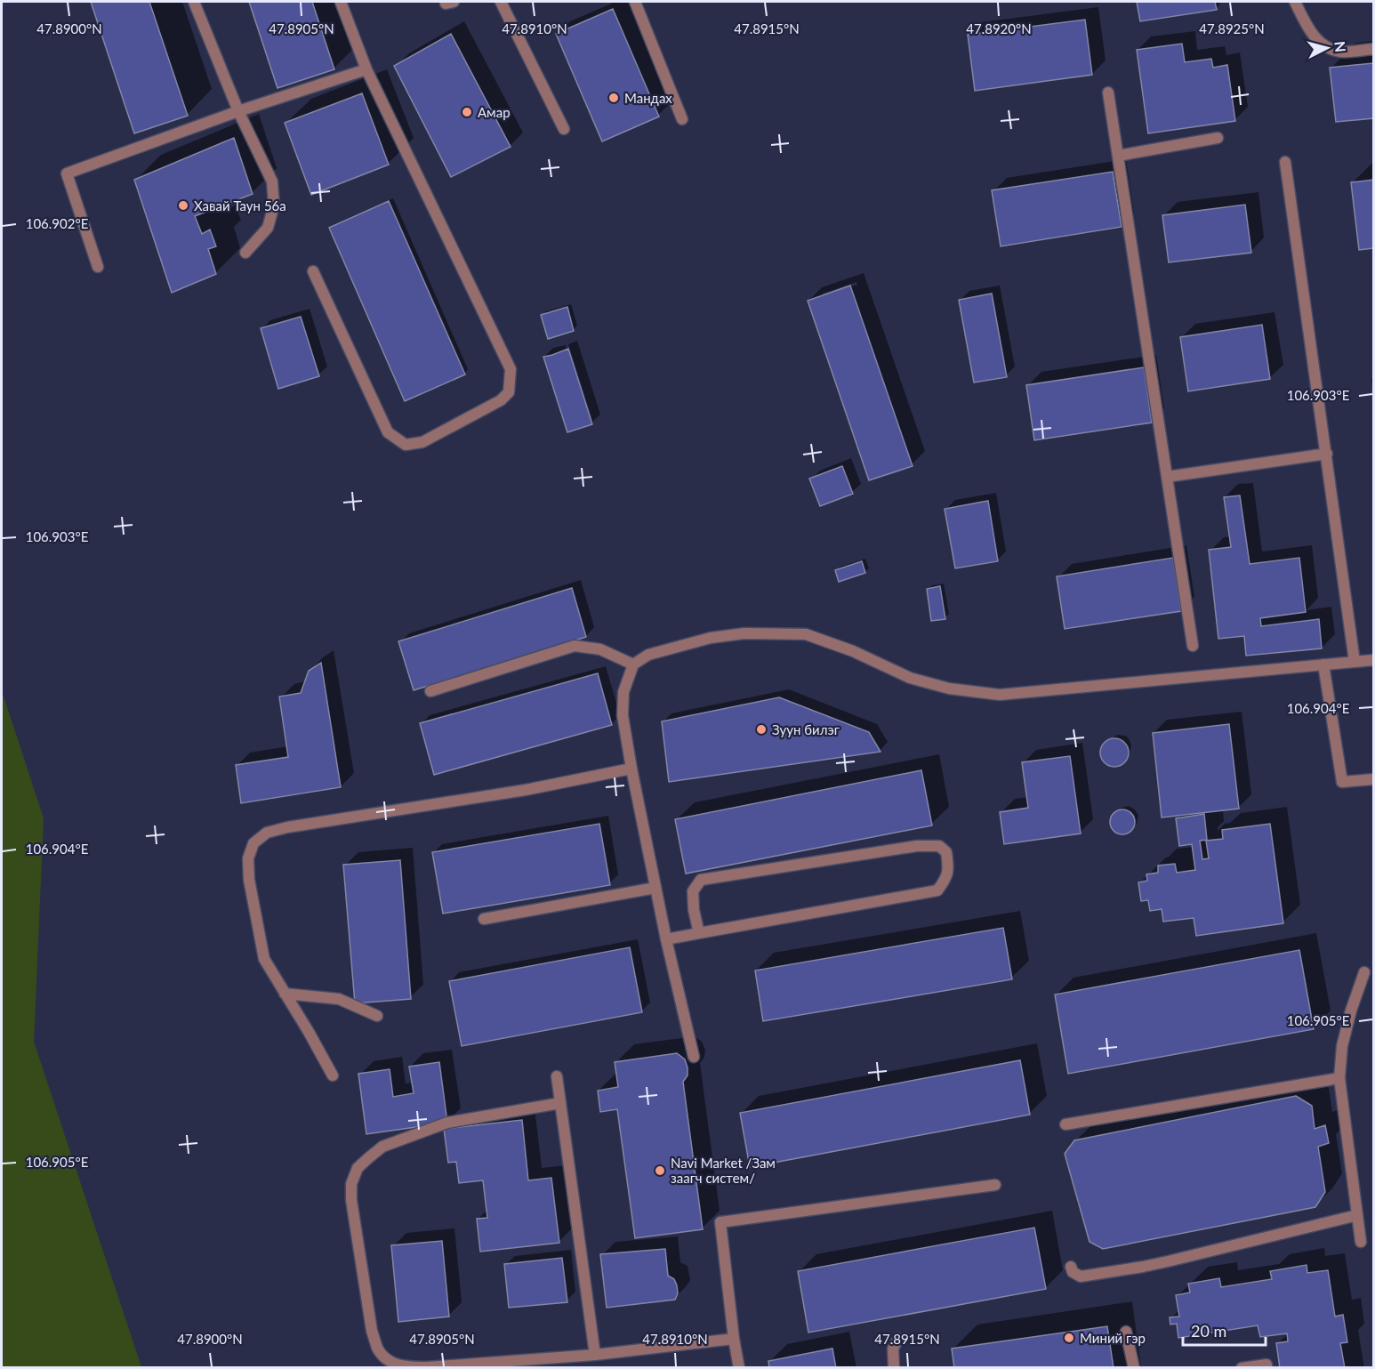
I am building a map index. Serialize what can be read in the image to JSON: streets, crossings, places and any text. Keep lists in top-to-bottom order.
{
  "places": [
    "Мандах",
    "Амар",
    "Хавай Таун 56а",
    "Зуун билэг",
    "Navi Market /Зам заагч систем/",
    "Миний гэр"
  ],
  "scale_bar": "20 m",
  "north": "right",
  "coordinates": [
    "47.8900°N",
    "47.8905°N",
    "47.8910°N",
    "47.8915°N",
    "47.8920°N",
    "47.8925°N",
    "106.902°E",
    "106.903°E",
    "106.904°E",
    "106.905°E"
  ]
}
